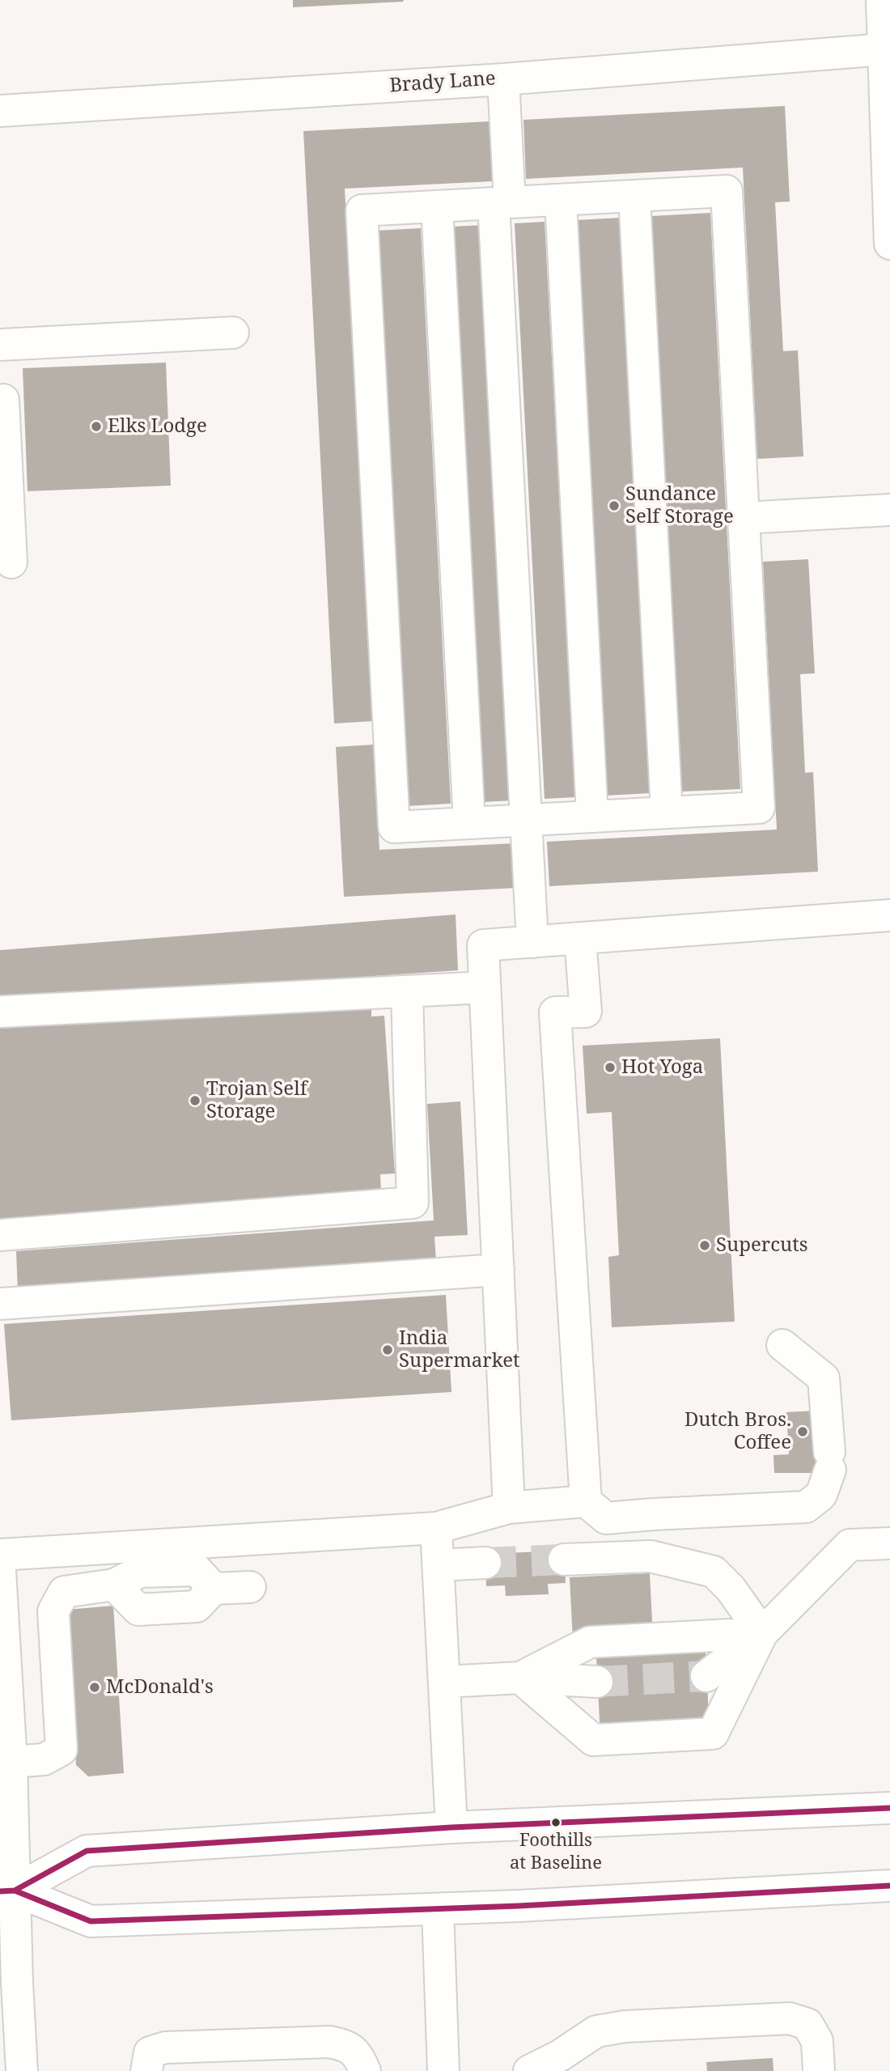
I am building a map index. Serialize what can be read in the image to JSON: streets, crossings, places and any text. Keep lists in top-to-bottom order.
{
  "streets": {
    "main road": ["Brady Lane"]
  },
  "places": [
    "Elks Lodge",
    "Sundance Self Storage",
    "Hot Yoga",
    "Trojan Self Storage",
    "Supercuts",
    "India Supermarket",
    "Dutch Bros. Coffee",
    "McDonald's",
    "Foothills at Baseline"
  ]
}
